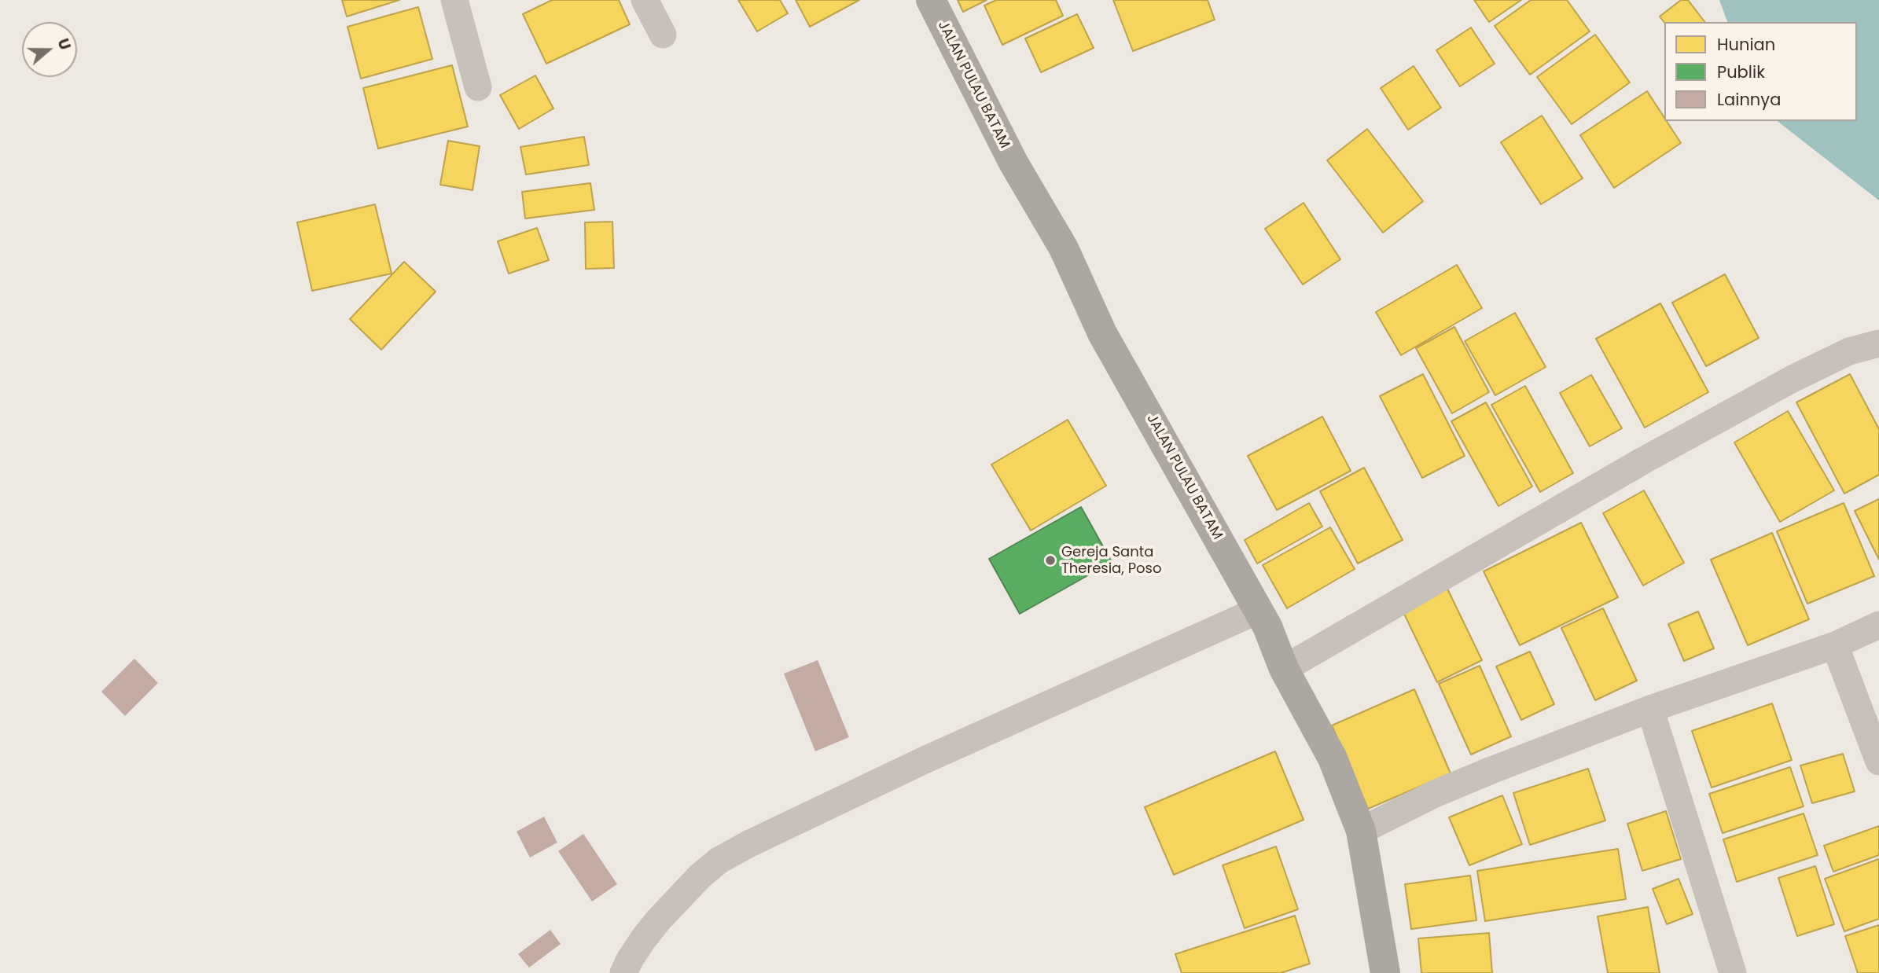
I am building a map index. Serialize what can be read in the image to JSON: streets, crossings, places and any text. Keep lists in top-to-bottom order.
{
  "streets": {
    "highway": ["JALAN PULAU BATAM"]
  },
  "places": ["Gereja Santa Theresia, Poso"],
  "legend": ["Hunian", "Publik", "Lainnya"],
  "north": "right"
}
